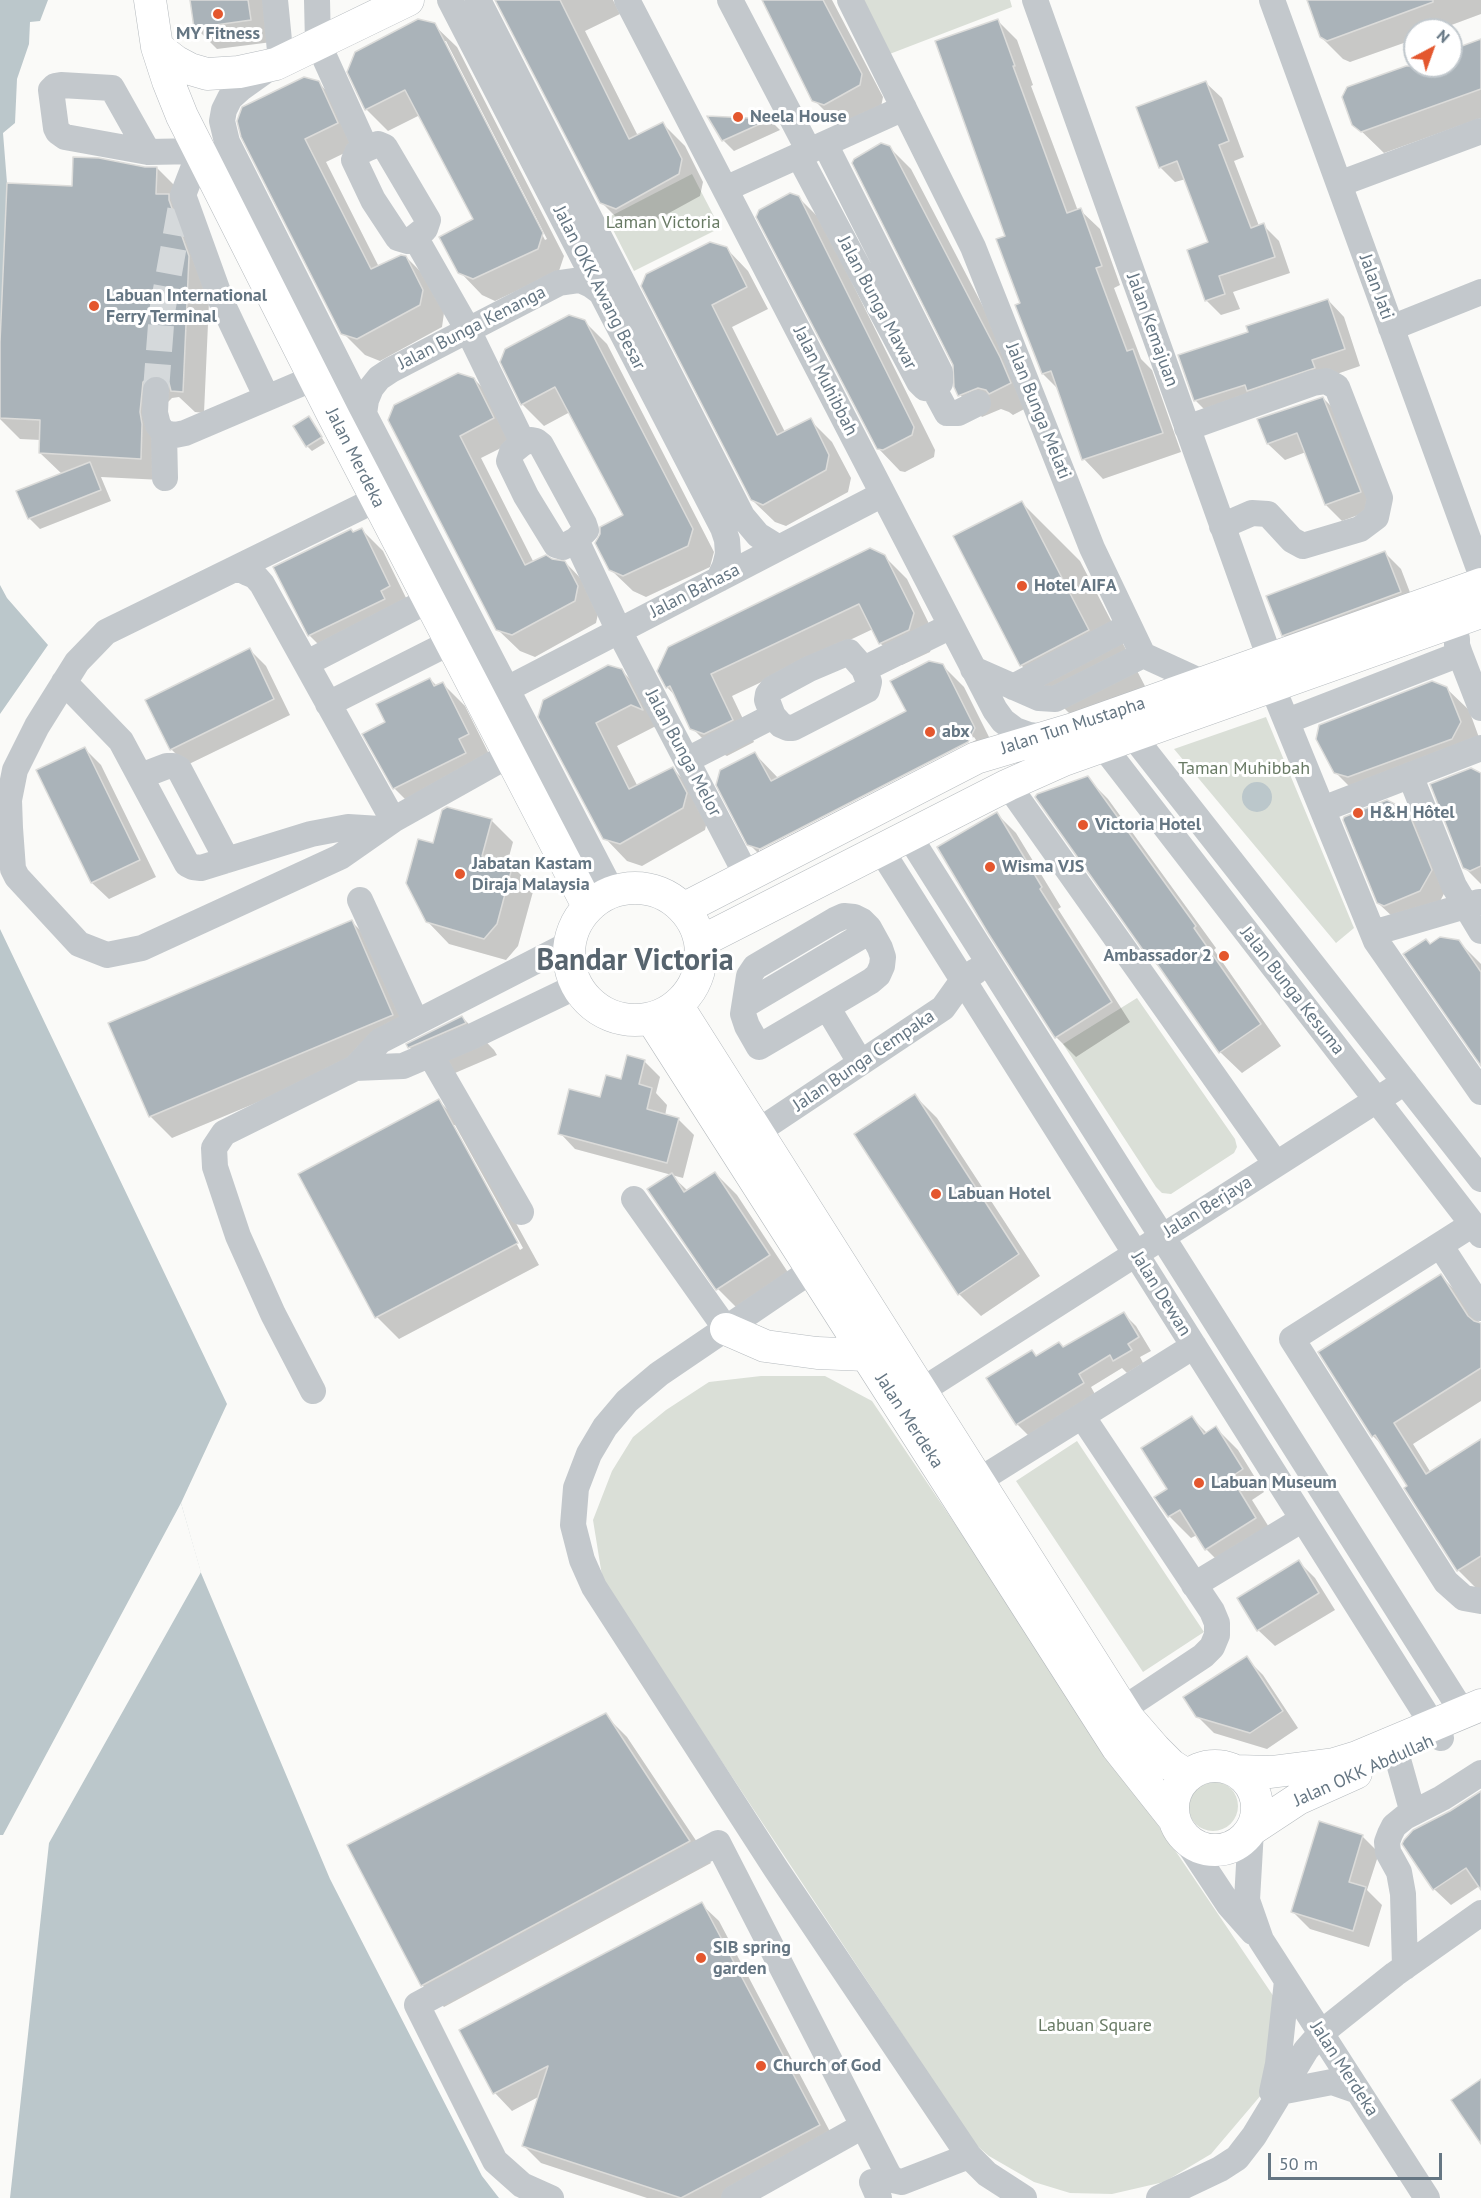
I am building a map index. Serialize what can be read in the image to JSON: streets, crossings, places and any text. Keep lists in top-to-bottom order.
{
  "streets": {
    "main road": ["Jalan Merdeka", "Jalan Tun Mustapha", "Jalan OKK Abdullah"],
    "street": [
      "Jalan Jati",
      "Jalan OKK Awang Besar",
      "Jalan Bunga Mawar",
      "Jalan Bunga Kenanga",
      "Jalan Kemajuan",
      "Jalan Muhibbah",
      "Jalan Bunga Melati",
      "Jalan Bahasa",
      "Jalan Bunga Melor",
      "Jalan Bunga Kesuma",
      "Jalan Bunga Cempaka",
      "Jalan Berjaya",
      "Jalan Dewan"
    ]
  },
  "crossings": [
    ["Jalan OKK Awang Besar", "Jalan Bunga Kenanga"],
    ["Jalan OKK Awang Besar", "Jalan Bahasa"],
    ["Jalan Bunga Kenanga", "Jalan Merdeka"],
    ["Jalan Kemajuan", "Jalan Tun Mustapha"],
    ["Jalan Muhibbah", "Jalan Bahasa"],
    ["Jalan Muhibbah", "Jalan Tun Mustapha"],
    ["Jalan Merdeka", "Jalan Bahasa"],
    ["Jalan Merdeka", "Jalan Tun Mustapha"],
    ["Jalan Merdeka", "Jalan Bunga Cempaka"],
    ["Jalan Merdeka", "Jalan Berjaya"],
    ["Jalan Merdeka", "Jalan OKK Abdullah"],
    ["Jalan Bahasa", "Jalan Bunga Melor"],
    ["Jalan Tun Mustapha", "Jalan Bunga Melor"],
    ["Jalan Tun Mustapha", "Jalan Bunga Kesuma"],
    ["Jalan Tun Mustapha", "Jalan Dewan"],
    ["Jalan Bunga Kesuma", "Jalan Berjaya"],
    ["Jalan Bunga Cempaka", "Jalan Dewan"],
    ["Jalan Berjaya", "Jalan Dewan"],
    ["Jalan Dewan", "Jalan OKK Abdullah"]
  ],
  "districts": ["Bandar Victoria"],
  "parks": ["Laman Victoria", "Taman Muhibbah", "Labuan Square"],
  "places": [
    "MY Fitness",
    "Neela House",
    "Labuan International Ferry Terminal",
    "Hotel AIFA",
    "abx",
    "H&H Hôtel",
    "Victoria Hotel",
    "Wisma VJS",
    "Jabatan Kastam Diraja Malaysia",
    "Ambassador 2",
    "Labuan Hotel",
    "Labuan Museum",
    "SIB spring garden",
    "Church of God"
  ],
  "scale_bar": "50 m",
  "north": "top right"
}
